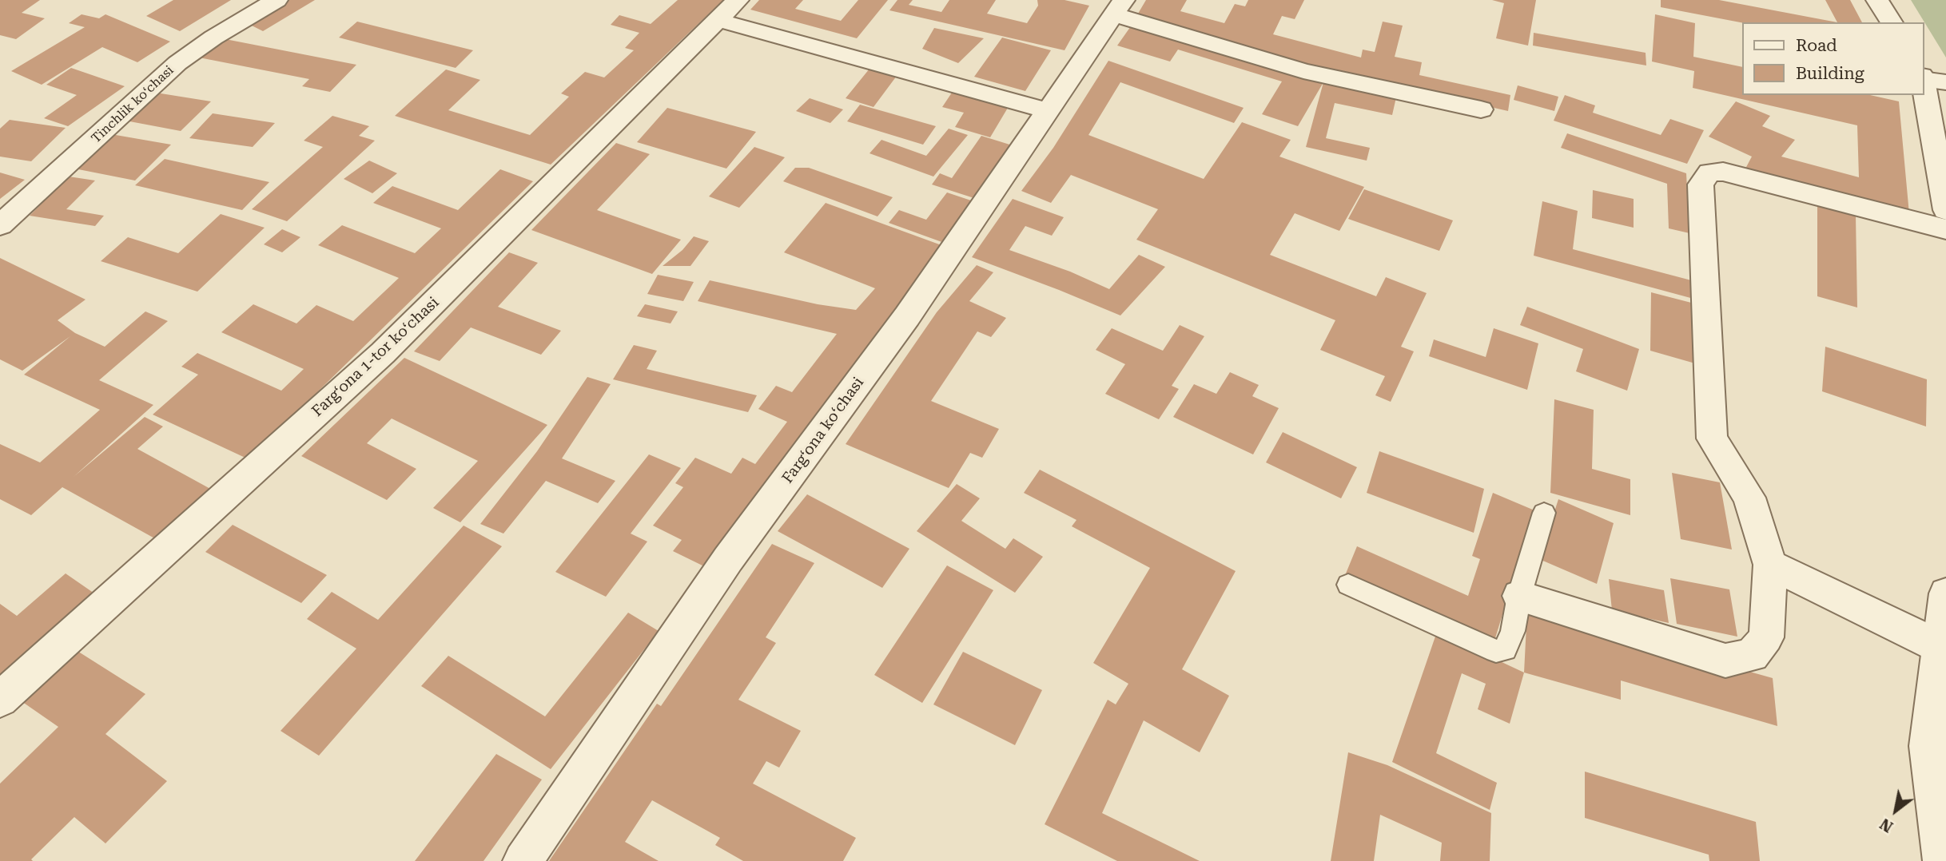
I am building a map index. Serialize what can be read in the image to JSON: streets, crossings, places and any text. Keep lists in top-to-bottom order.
{
  "streets": {
    "street": ["Tinchlik koʻchasi", "Fargʻona 1-tor koʻchasi", "Fargʻona koʻchasi"]
  },
  "legend": ["Road", "Building"],
  "north": "bottom left"
}
